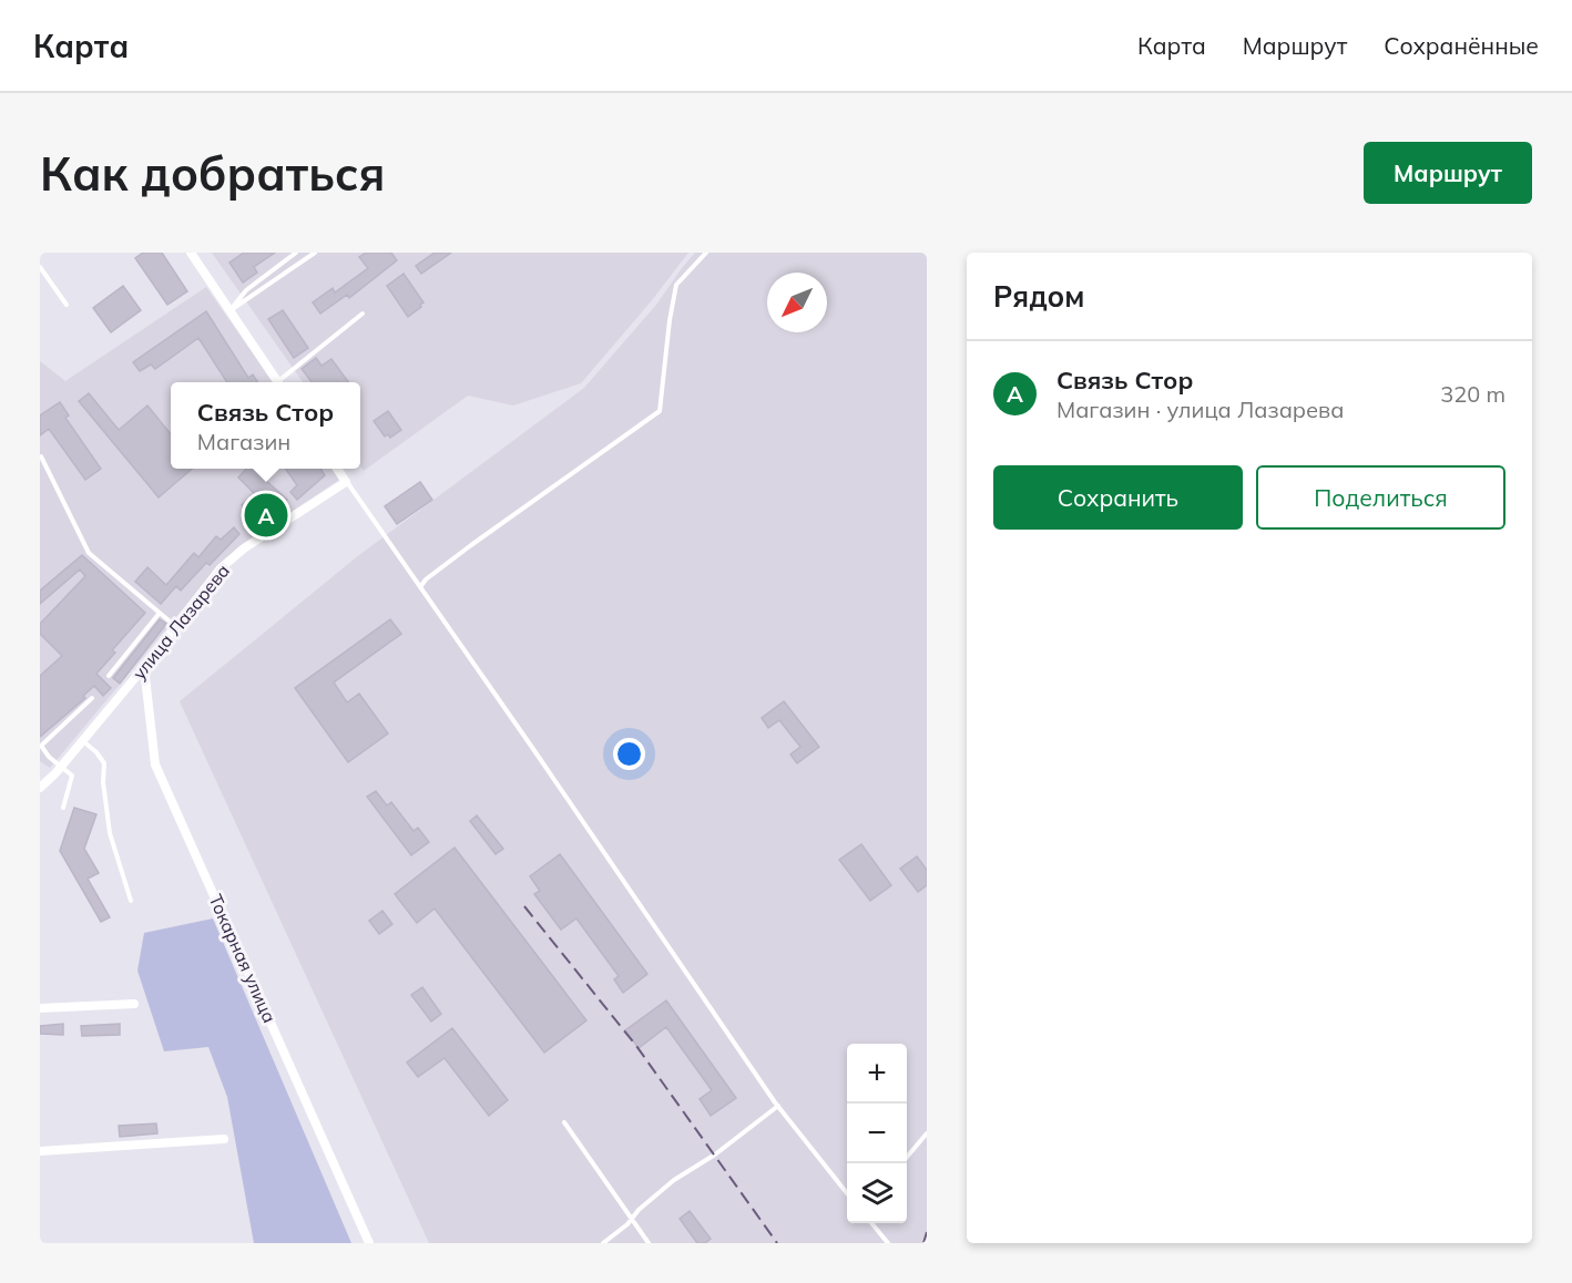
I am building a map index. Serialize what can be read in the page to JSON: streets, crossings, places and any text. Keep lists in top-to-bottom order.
{
  "streets": {
    "street": ["улица Лазарева", "Токарная улица"]
  },
  "crossings": [
    ["улица Лазарева", "Токарная улица"]
  ],
  "north": "bottom left",
  "page": {
    "header": "Карта",
    "nav": ["Карта", "Маршрут", "Сохранённые"],
    "buttons": [
      "Маршрут",
      ["Сохранить", "Поделиться"]
    ],
    "title": "Как добраться",
    "heading": "Рядом",
    "list": [
      {
        "mark": "A",
        "name": "Связь Стор",
        "note": "Магазин · улица Лазарева",
        "value": "320 m"
      }
    ],
    "popup": ["Связь Стор", "Магазин"],
    "pins": "A",
    "map_buttons": ["+", "−"]
  }
}
